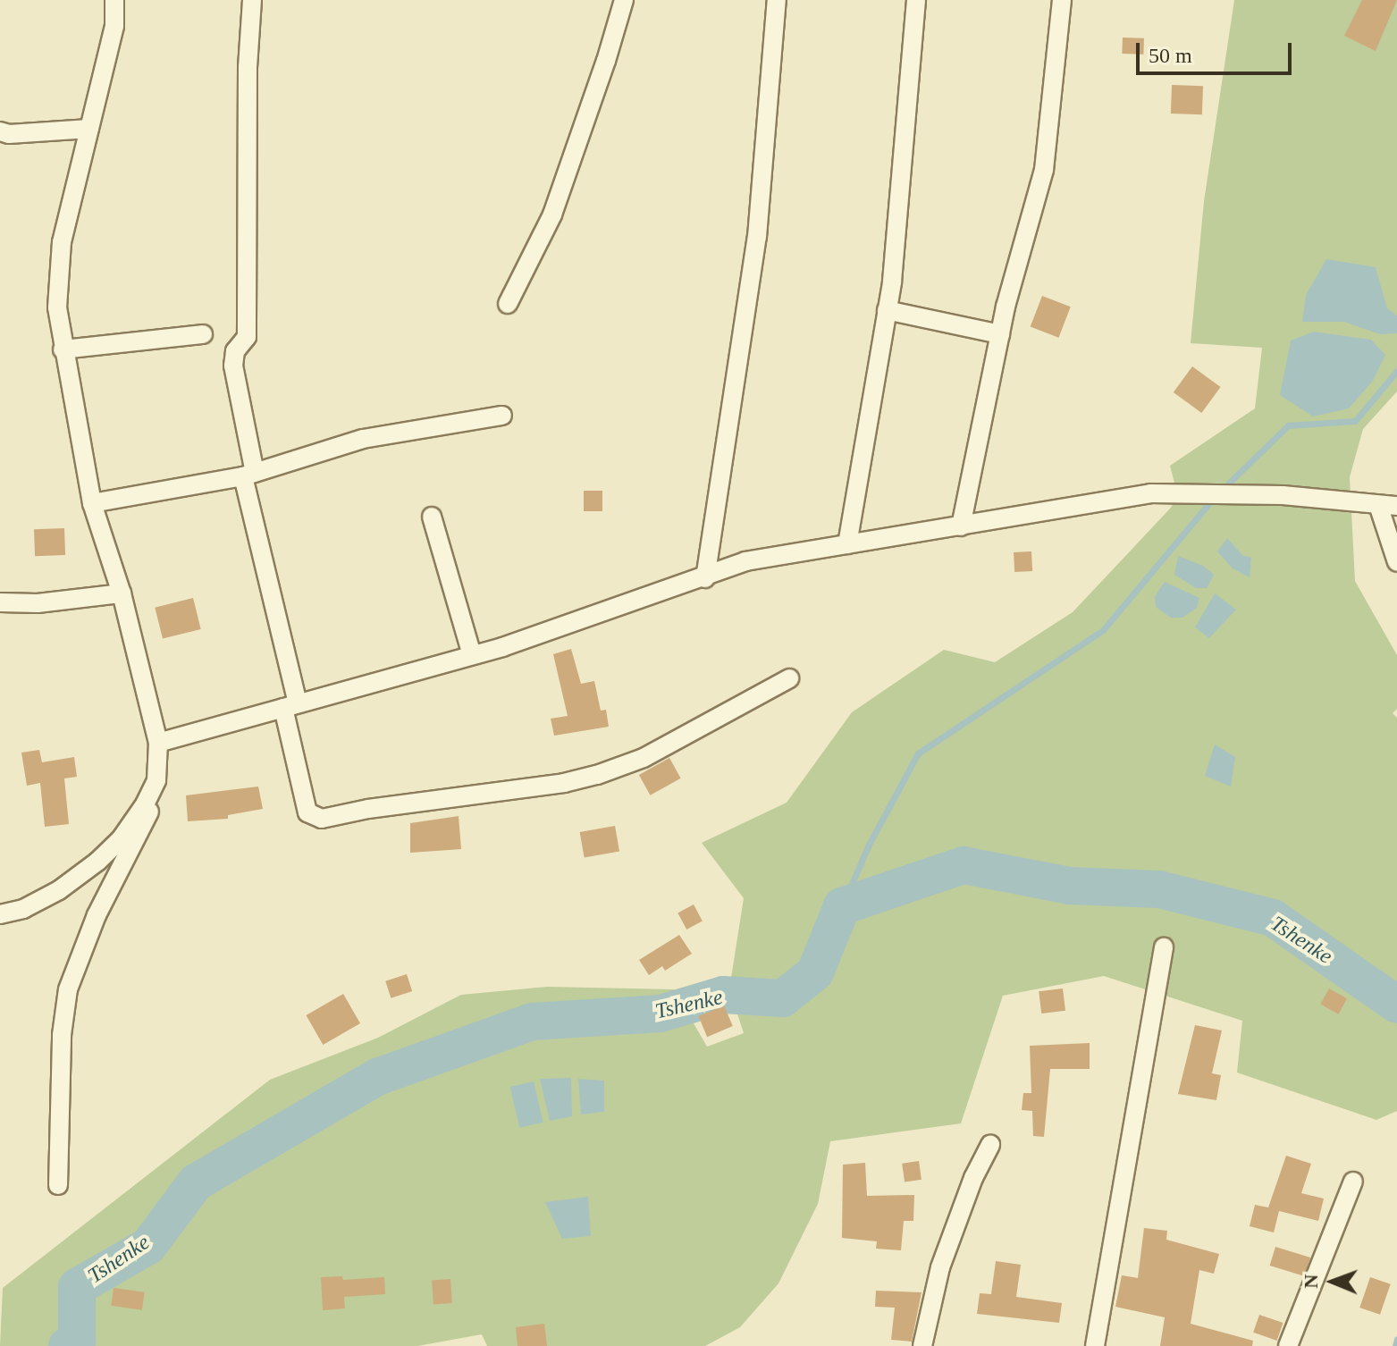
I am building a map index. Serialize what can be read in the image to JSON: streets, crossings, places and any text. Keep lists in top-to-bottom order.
{
  "water": ["Tshenke"],
  "scale_bar": "50 m",
  "north": "left"
}
